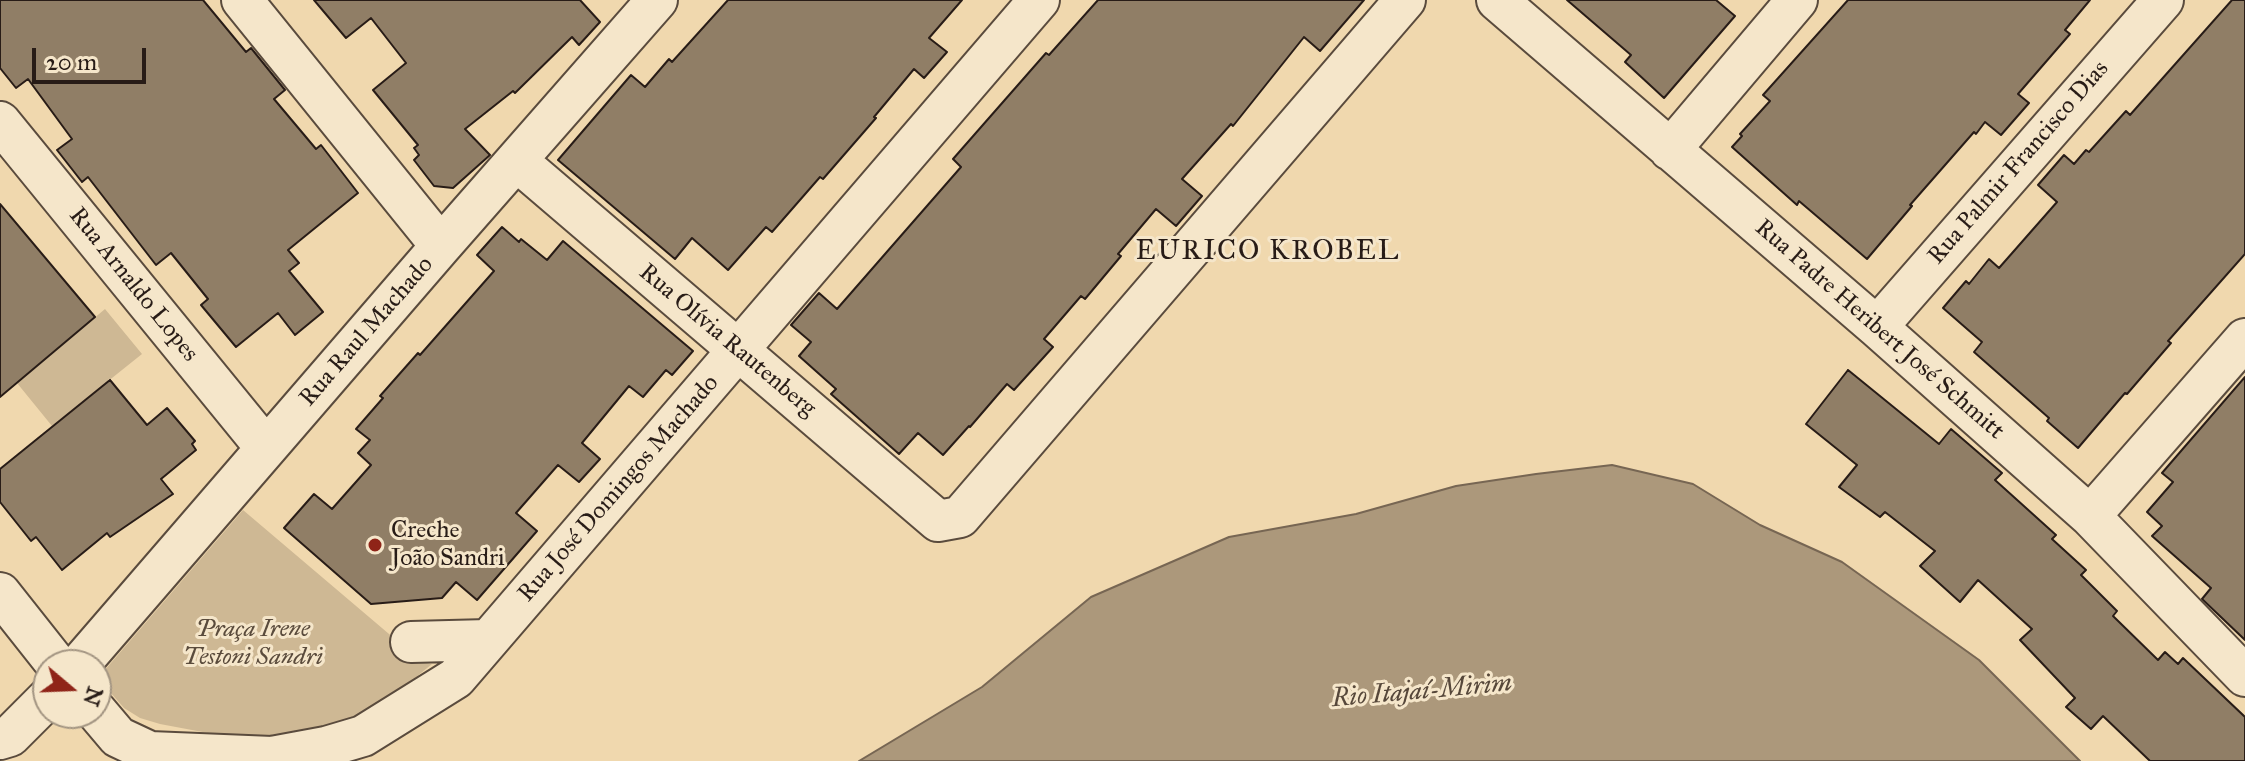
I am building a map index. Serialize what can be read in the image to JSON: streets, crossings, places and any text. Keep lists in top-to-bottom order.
{
  "streets": {
    "street": [
      "Rua Palmir Francisco Dias",
      "Rua Arnaldo Lopes",
      "Rua Padre Heribert José Schmitt",
      "Rua Raul Machado",
      "Rua Olívia Rautenberg",
      "Rua José Domingos Machado"
    ]
  },
  "crossings": [
    ["Rua Palmir Francisco Dias", "Rua Padre Heribert José Schmitt"],
    ["Rua Arnaldo Lopes", "Rua Raul Machado"],
    ["Rua Raul Machado", "Rua Olívia Rautenberg"],
    ["Rua Olívia Rautenberg", "Rua José Domingos Machado"]
  ],
  "districts": ["EURICO KROBEL"],
  "water": ["Rio Itajaí-Mirim"],
  "parks": ["Praça Irene Testoni Sandri"],
  "places": ["Creche João Sandri"],
  "scale_bar": "20 m",
  "north": "right"
}
